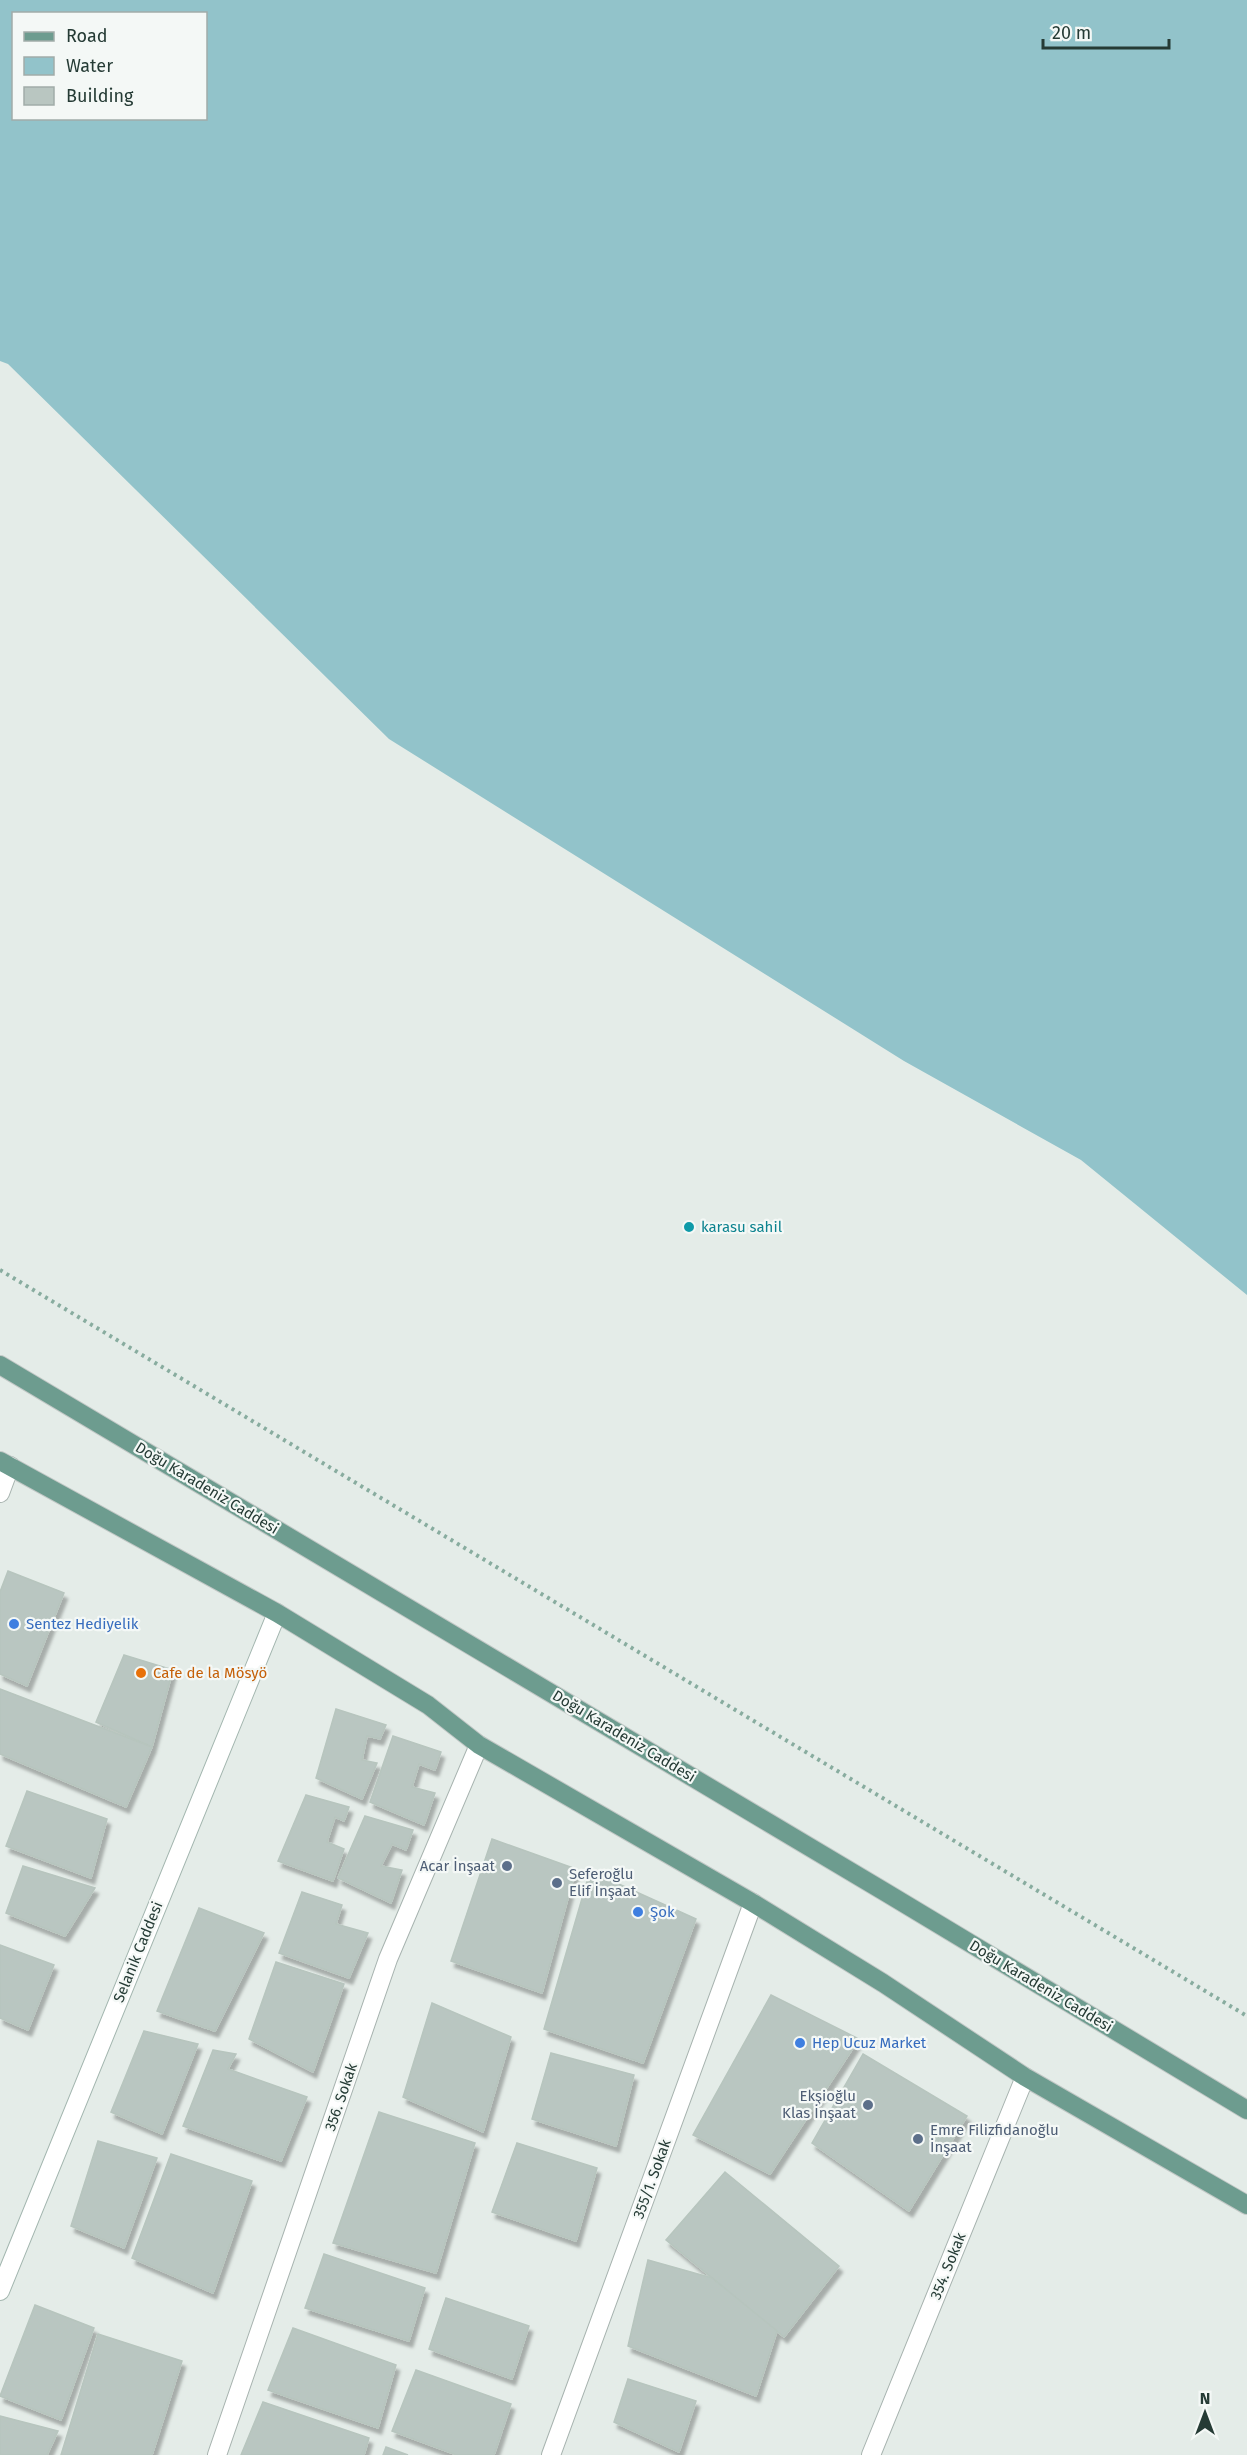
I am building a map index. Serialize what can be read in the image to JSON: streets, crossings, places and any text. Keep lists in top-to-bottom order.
{
  "streets": {
    "main road": ["Doğu Karadeniz Caddesi"],
    "street": [
      "Selanik Caddesi",
      "356. Sokak",
      "355/1. Sokak",
      "354. Sokak"
    ]
  },
  "places": [
    "karasu sahil",
    "Sentez Hediyelik",
    "Cafe de la Mösyö",
    "Acar İnşaat",
    "Seferoğlu Elif İnşaat",
    "Şok",
    "Hep Ucuz Market",
    "Ekşioğlu Klas İnşaat",
    "Emre Filizfidanoğlu İnşaat"
  ],
  "legend": ["Road", "Water", "Building"],
  "scale_bar": "20 m",
  "north": "top"
}
